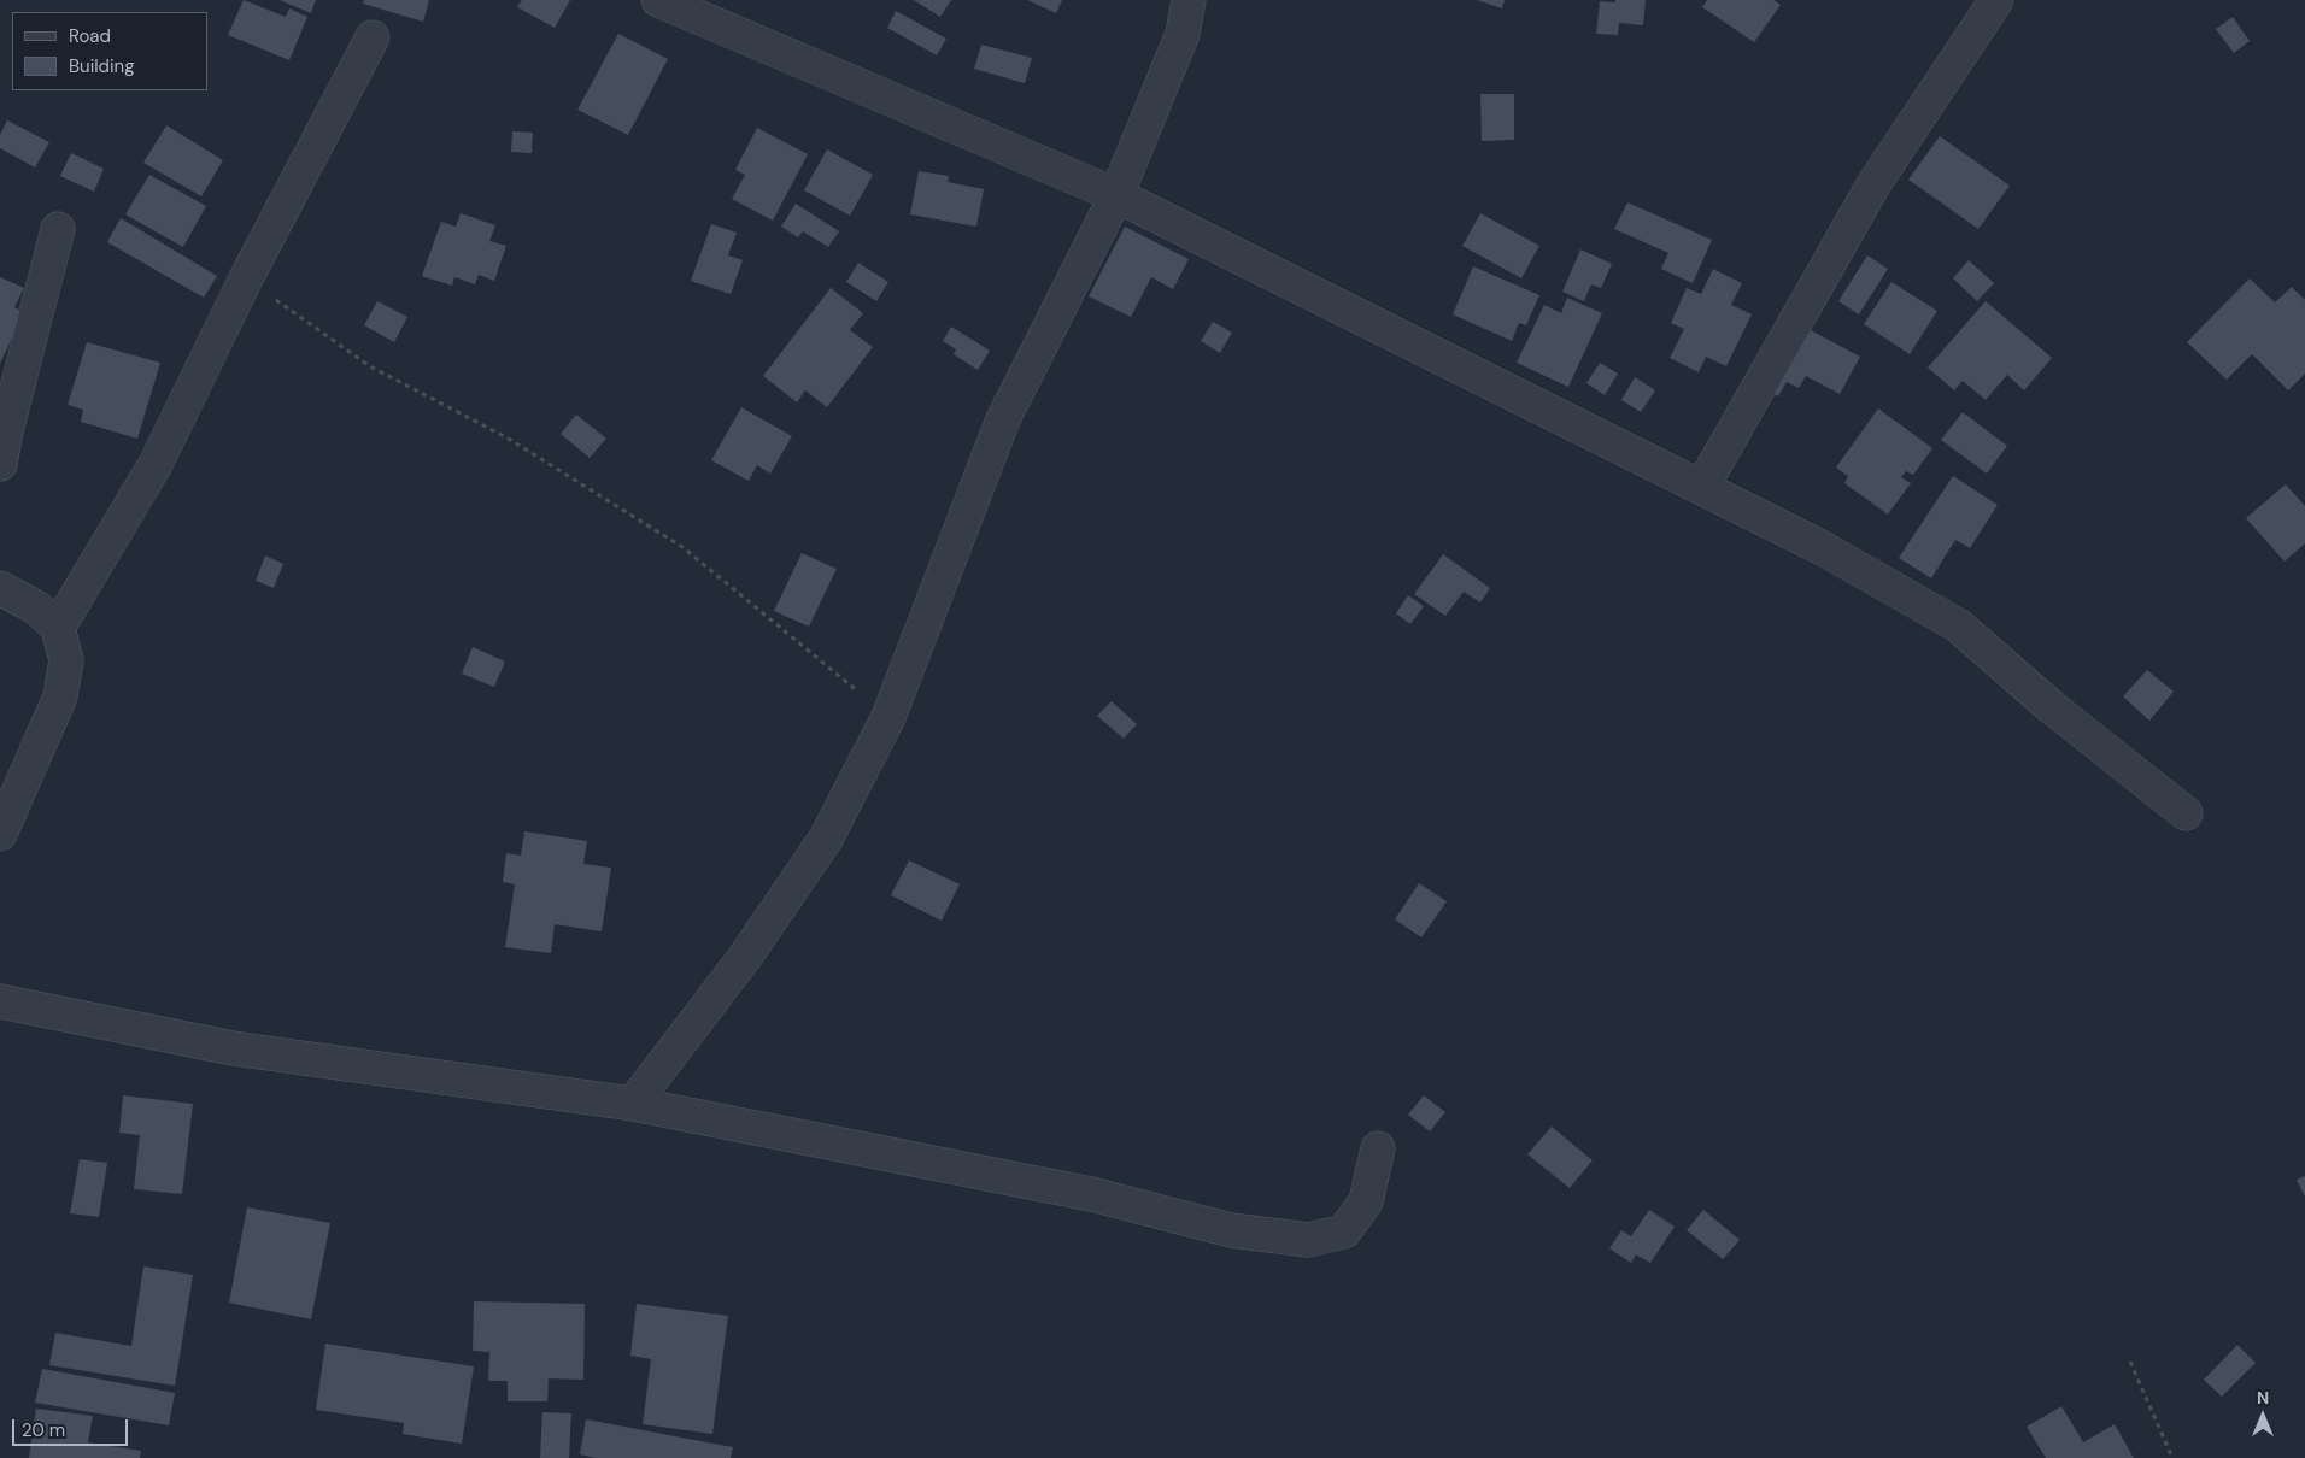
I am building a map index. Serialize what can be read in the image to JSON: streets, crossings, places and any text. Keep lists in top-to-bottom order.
{
  "legend": ["Road", "Building"],
  "scale_bar": "20 m",
  "north": "top"
}
